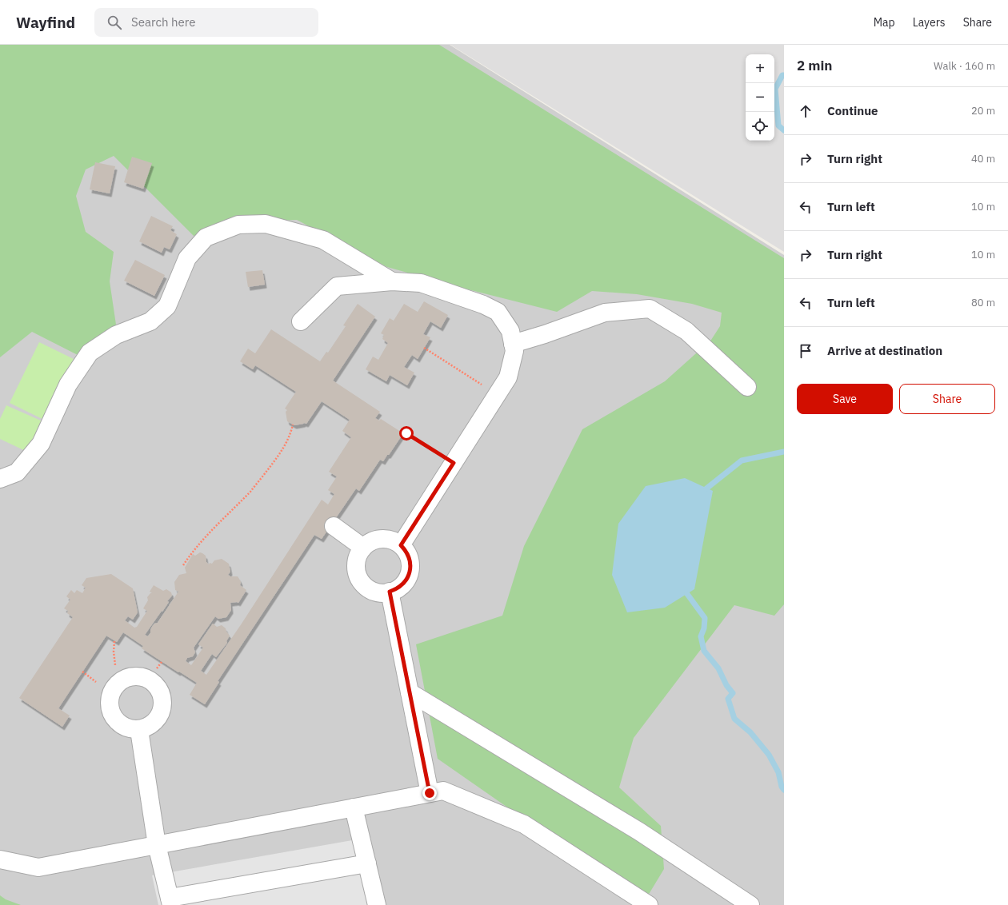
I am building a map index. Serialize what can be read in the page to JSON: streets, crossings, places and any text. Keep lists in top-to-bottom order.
{
  "page": {
    "header": "Wayfind",
    "search": "Search here",
    "nav": ["Map", "Layers", "Share"],
    "heading": ["2 min", "Walk · 160 m"],
    "map_buttons": ["+", "−"],
    "list": [
      ["Continue", "20 m"],
      ["Turn right", "40 m"],
      ["Turn left", "10 m"],
      ["Turn right", "10 m"],
      ["Turn left", "80 m"],
      "Arrive at destination"
    ],
    "buttons": ["Save", "Share"]
  }
}
